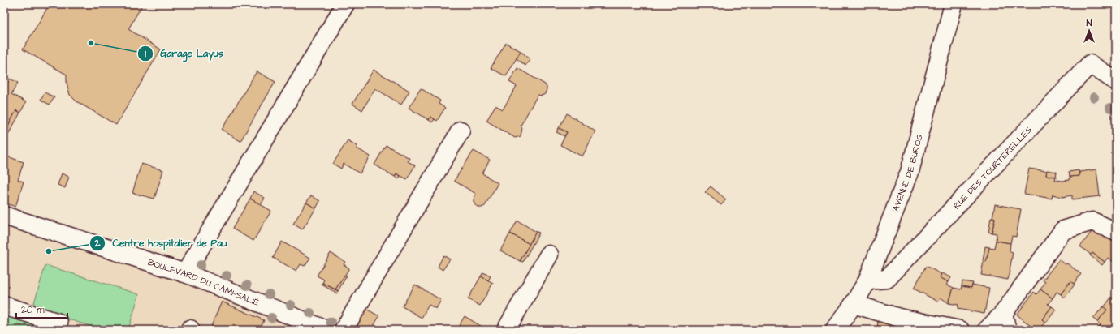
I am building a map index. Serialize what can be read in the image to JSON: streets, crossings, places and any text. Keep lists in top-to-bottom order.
{
  "streets": {
    "street": ["RUE DES TOURTERELLES", "AVENUE DE BUROS", "BOULEVARD DU CAMI-SALIÉ"]
  },
  "crossings": [
    ["RUE DES TOURTERELLES", "AVENUE DE BUROS"]
  ],
  "places": ["Garage Layus", "Centre hospitalier de Pau"],
  "scale_bar": "20 m",
  "north": "top"
}
